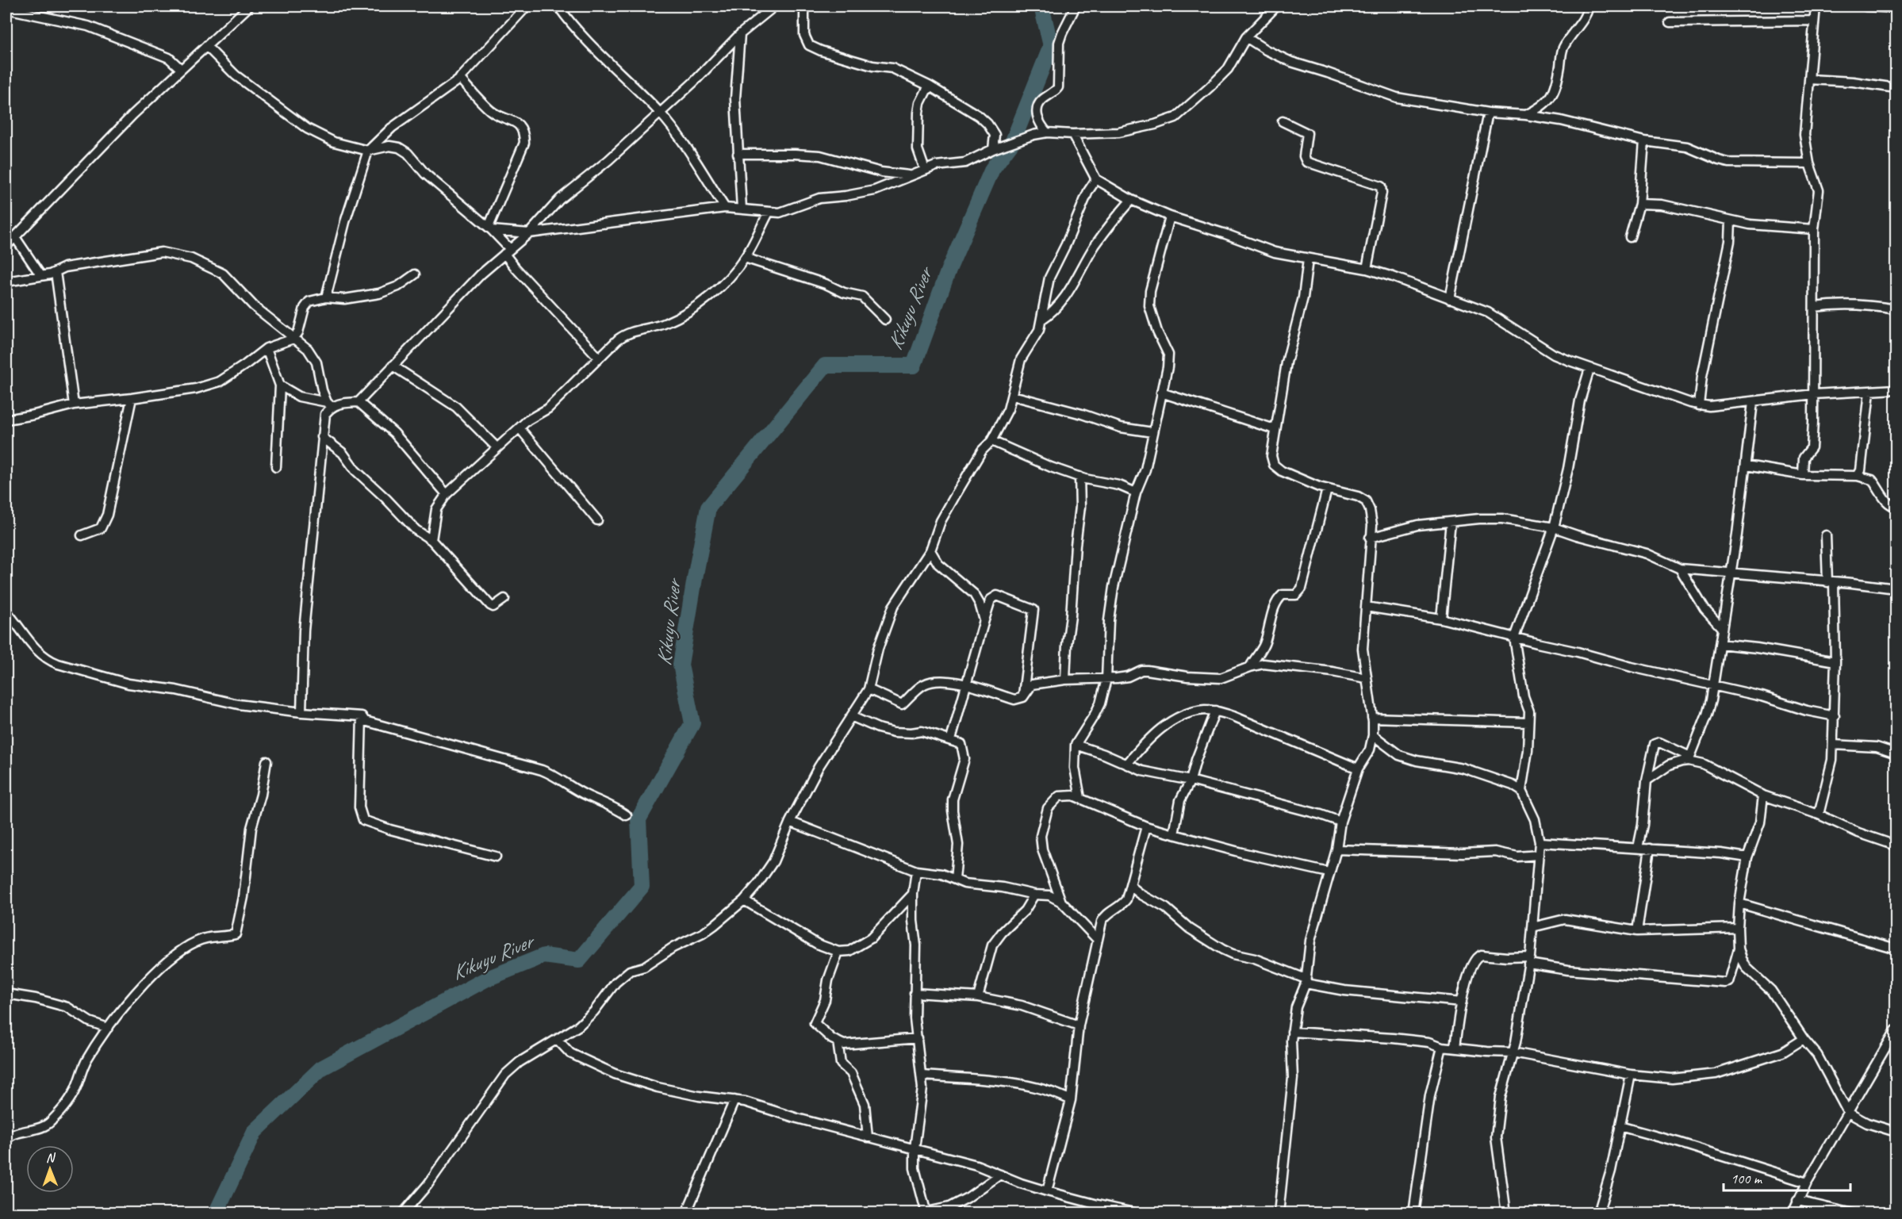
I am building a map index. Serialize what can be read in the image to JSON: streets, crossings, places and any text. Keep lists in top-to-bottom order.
{
  "water": ["Kikuyu River"],
  "scale_bar": "100 m",
  "north": "top"
}
